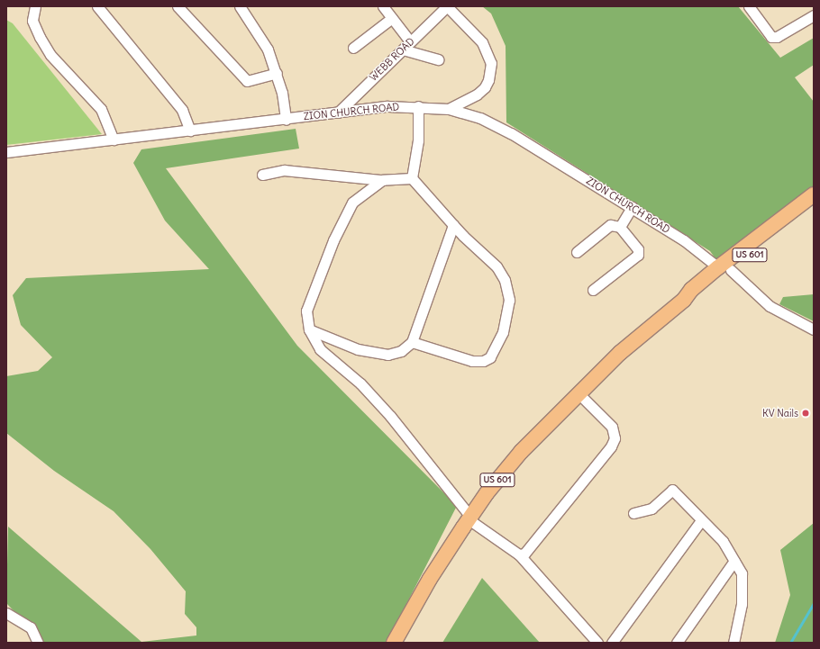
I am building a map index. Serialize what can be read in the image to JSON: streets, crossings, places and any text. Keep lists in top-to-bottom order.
{
  "streets": {
    "highway": ["US 601"],
    "street": ["WEBB ROAD", "ZION CHURCH ROAD"]
  },
  "crossings": [
    ["WEBB ROAD", "ZION CHURCH ROAD"],
    ["ZION CHURCH ROAD", "US 601"]
  ],
  "places": ["KV Nails"]
}
